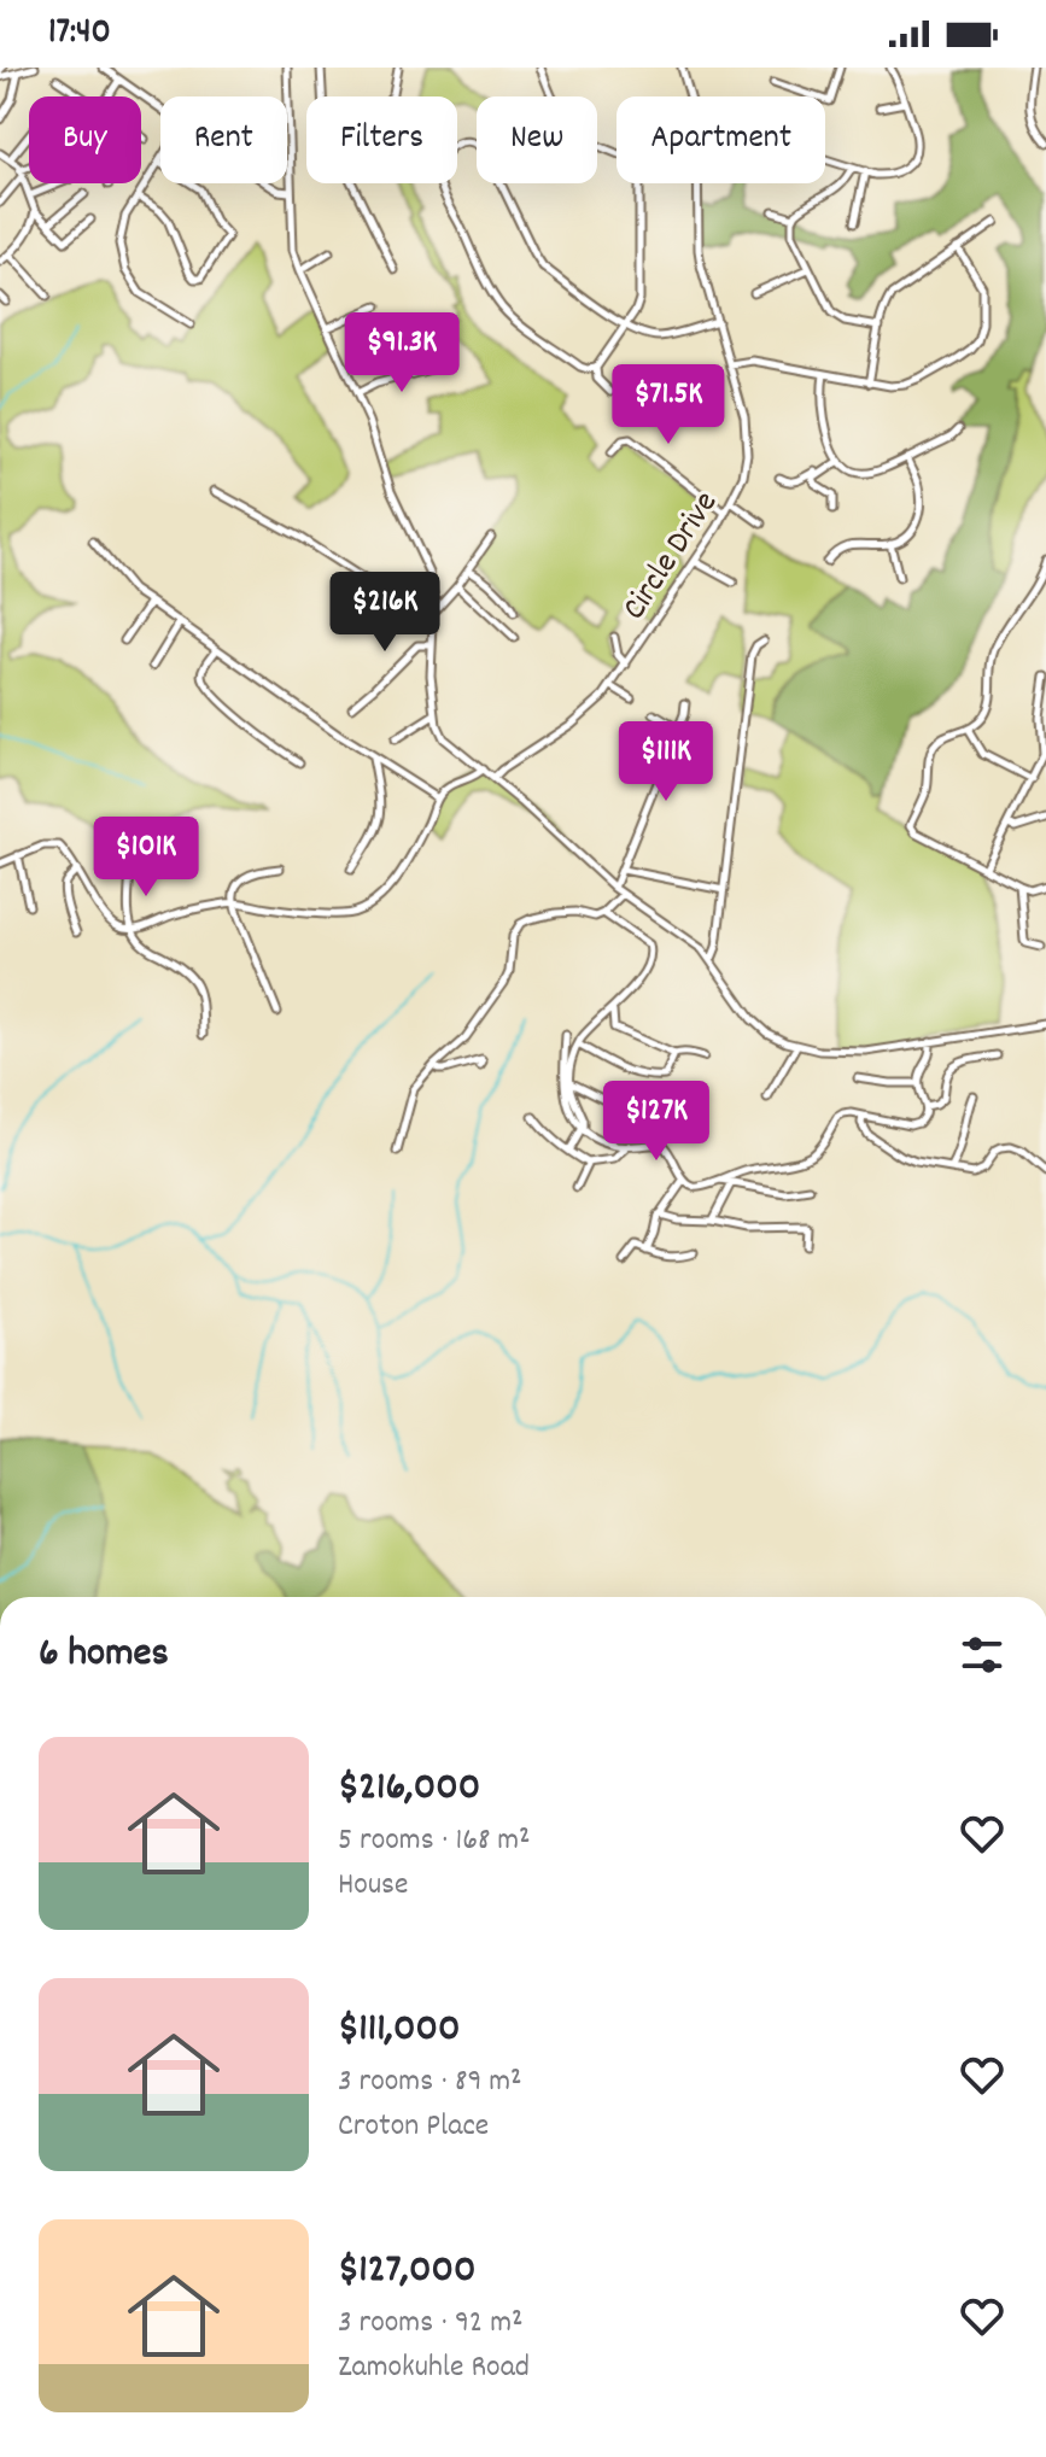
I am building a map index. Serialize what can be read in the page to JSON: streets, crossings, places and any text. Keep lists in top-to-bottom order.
{
  "streets": {
    "street": ["Circle Drive"]
  },
  "page": {
    "status": "17:40",
    "chip": [
      "Buy",
      "Rent",
      "Filters",
      "New",
      "Apartment"
    ],
    "price": [
      "$91.3K",
      "$71.5K",
      "$216K",
      "$111K",
      "$101K",
      "$127K"
    ],
    "heading": "6 homes",
    "list": [
      {
        "name": "$216,000",
        "note": "5 rooms · 168 m² · House"
      },
      {
        "name": "$111,000",
        "note": "3 rooms · 89 m² · Croton Place"
      },
      {
        "name": "$127,000",
        "note": "3 rooms · 92 m² · Zamokuhle Road"
      }
    ]
  }
}
